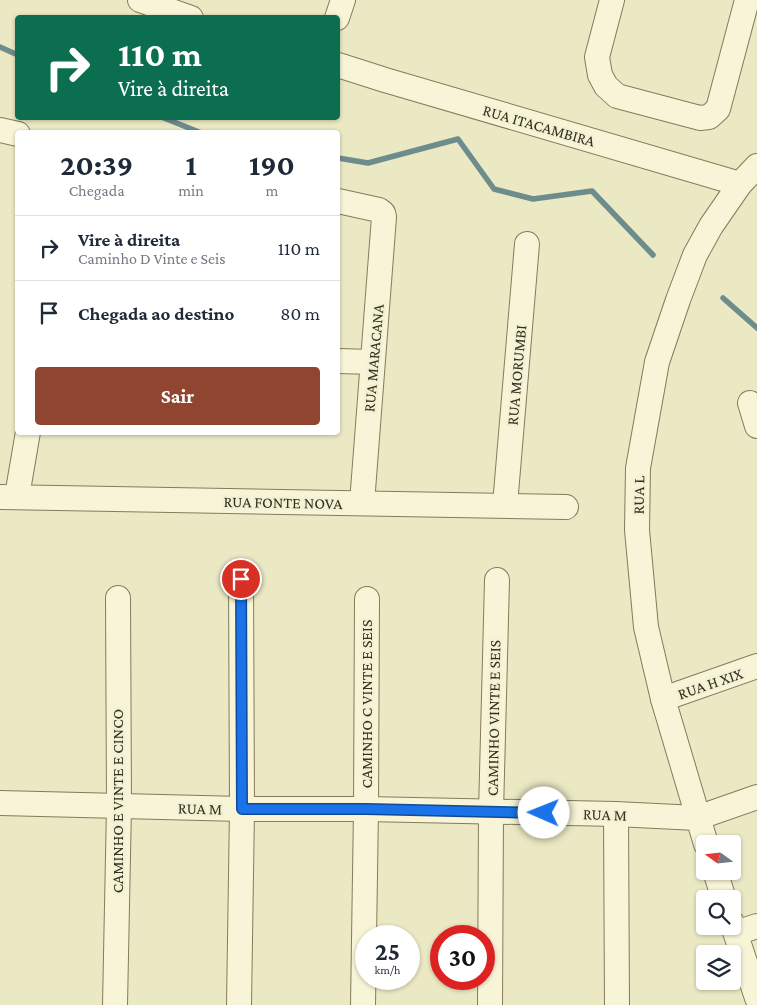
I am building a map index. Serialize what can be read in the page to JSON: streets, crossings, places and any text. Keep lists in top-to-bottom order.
{
  "streets": {
    "street": [
      "RUA ITACAMBIRA",
      "RUA MARACANA",
      "RUA MORUMBI",
      "RUA L",
      "RUA FONTE NOVA",
      "RUA H XIX",
      "CAMINHO C VINTE E SEIS",
      "CAMINHO VINTE E SEIS",
      "CAMINHO E VINTE E CINCO",
      "RUA M"
    ]
  },
  "crossings": [
    ["RUA ITACAMBIRA", "RUA L"],
    ["RUA MARACANA", "RUA FONTE NOVA"],
    ["RUA MORUMBI", "RUA FONTE NOVA"],
    ["RUA L", "RUA H XIX"],
    ["RUA L", "RUA M"],
    ["CAMINHO C VINTE E SEIS", "RUA M"],
    ["CAMINHO VINTE E SEIS", "RUA M"],
    ["CAMINHO E VINTE E CINCO", "RUA M"]
  ],
  "north": "left",
  "page": {
    "turn": ["110 m", "Vire à direita"],
    "eta": [
      "20:39",
      "Chegada",
      "1",
      "min",
      "190",
      "m"
    ],
    "list": [
      {
        "name": "Vire à direita",
        "note": "Caminho D Vinte e Seis",
        "value": "110 m"
      },
      {
        "name": "Chegada ao destino",
        "value": "80 m"
      }
    ],
    "buttons": "Sair",
    "speed": "25 km/h",
    "limit": "30"
  }
}
